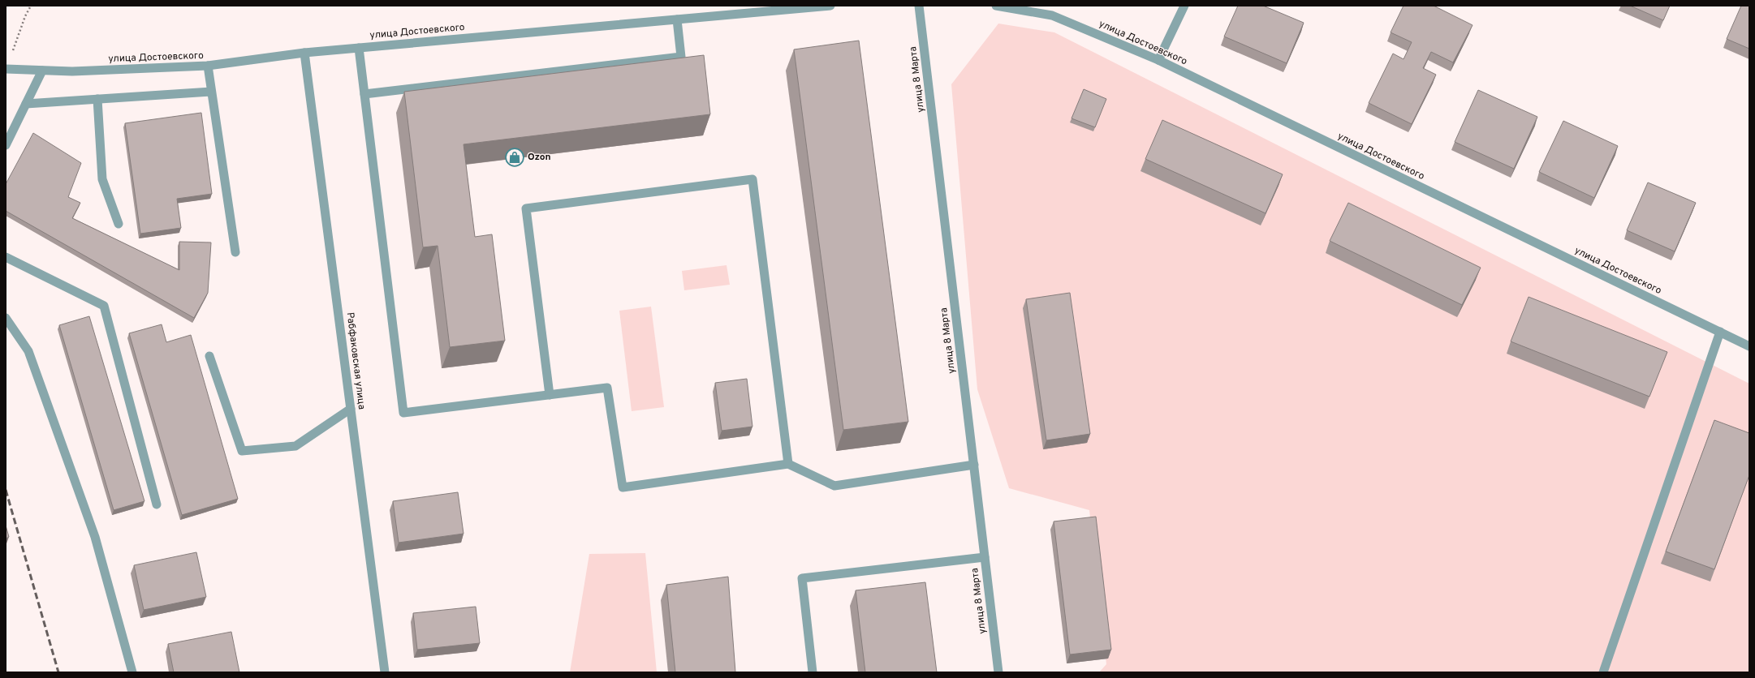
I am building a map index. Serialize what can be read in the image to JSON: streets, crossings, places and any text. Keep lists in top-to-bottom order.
{
  "streets": {
    "street": ["улица Достоевского", "улица 8 Марта", "Рабфаковская улица"]
  },
  "crossings": [
    ["улица Достоевского", "Рабфаковская улица"]
  ],
  "places": {
    "shop": ["Ozon"]
  }
}
